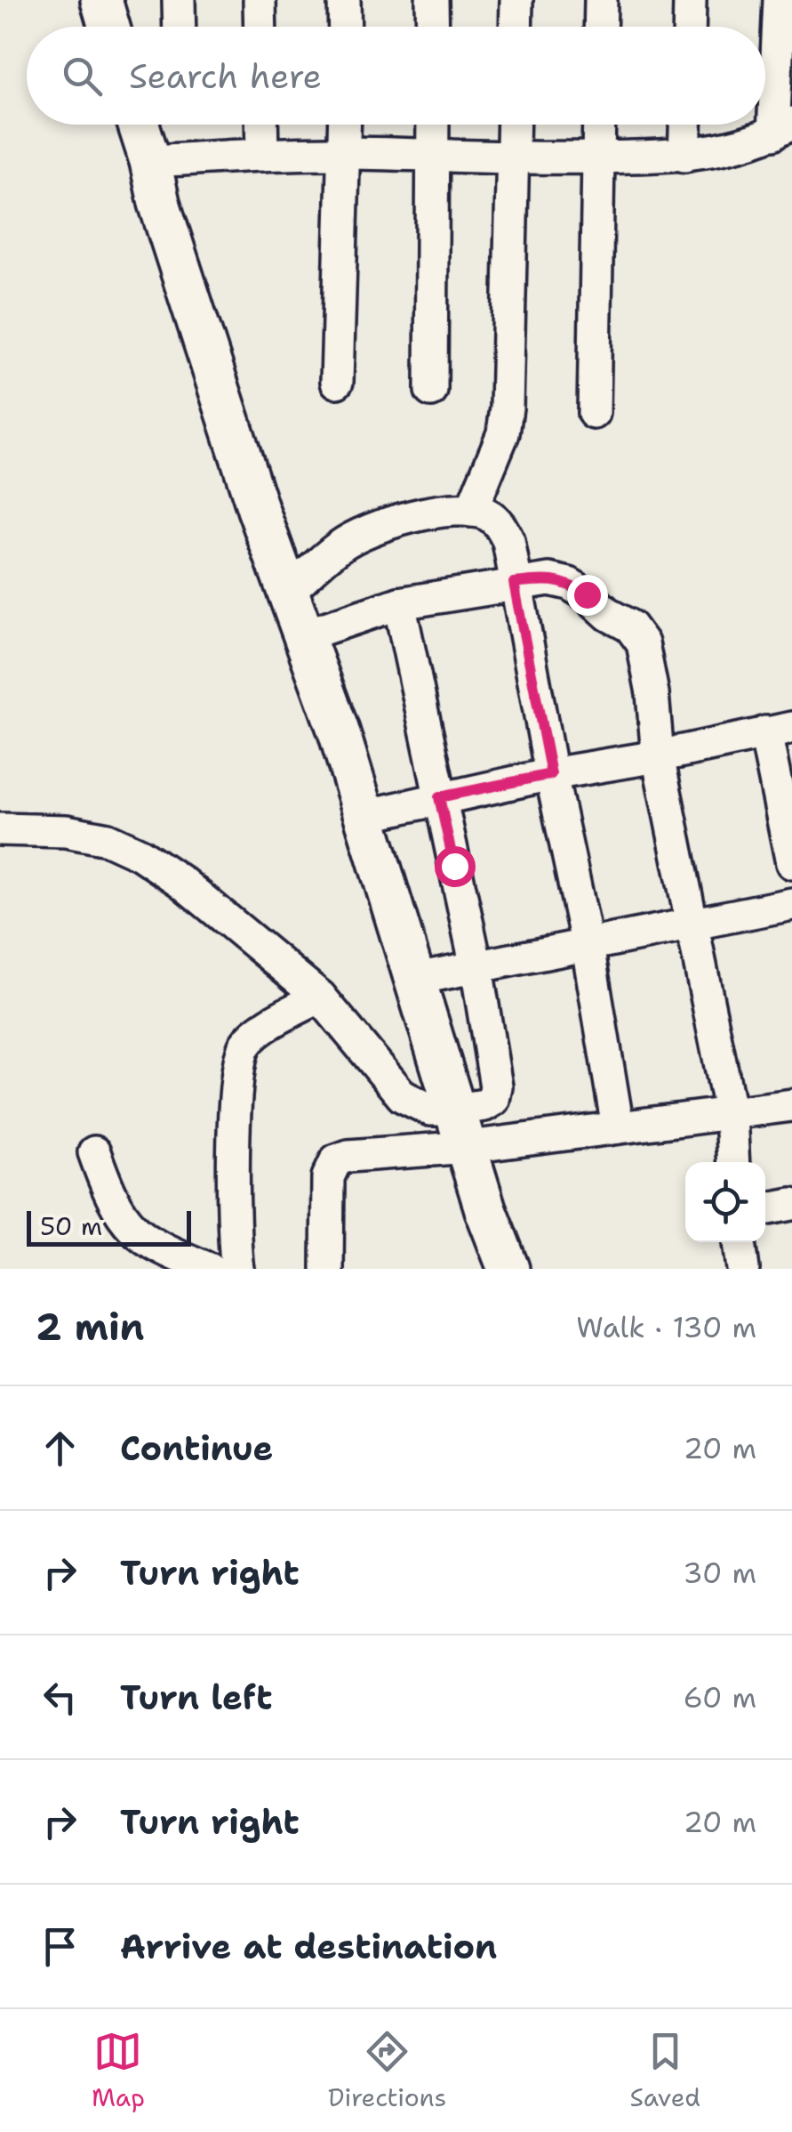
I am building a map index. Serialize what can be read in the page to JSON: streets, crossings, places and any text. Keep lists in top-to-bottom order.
{
  "scale_bar": "50 m",
  "page": {
    "search": "Search here",
    "scale": "50 m",
    "heading": ["2 min", "Walk · 130 m"],
    "list": [
      ["Continue", "20 m"],
      ["Turn right", "30 m"],
      ["Turn left", "60 m"],
      ["Turn right", "20 m"],
      "Arrive at destination"
    ],
    "nav": ["Map", "Directions", "Saved"]
  }
}
